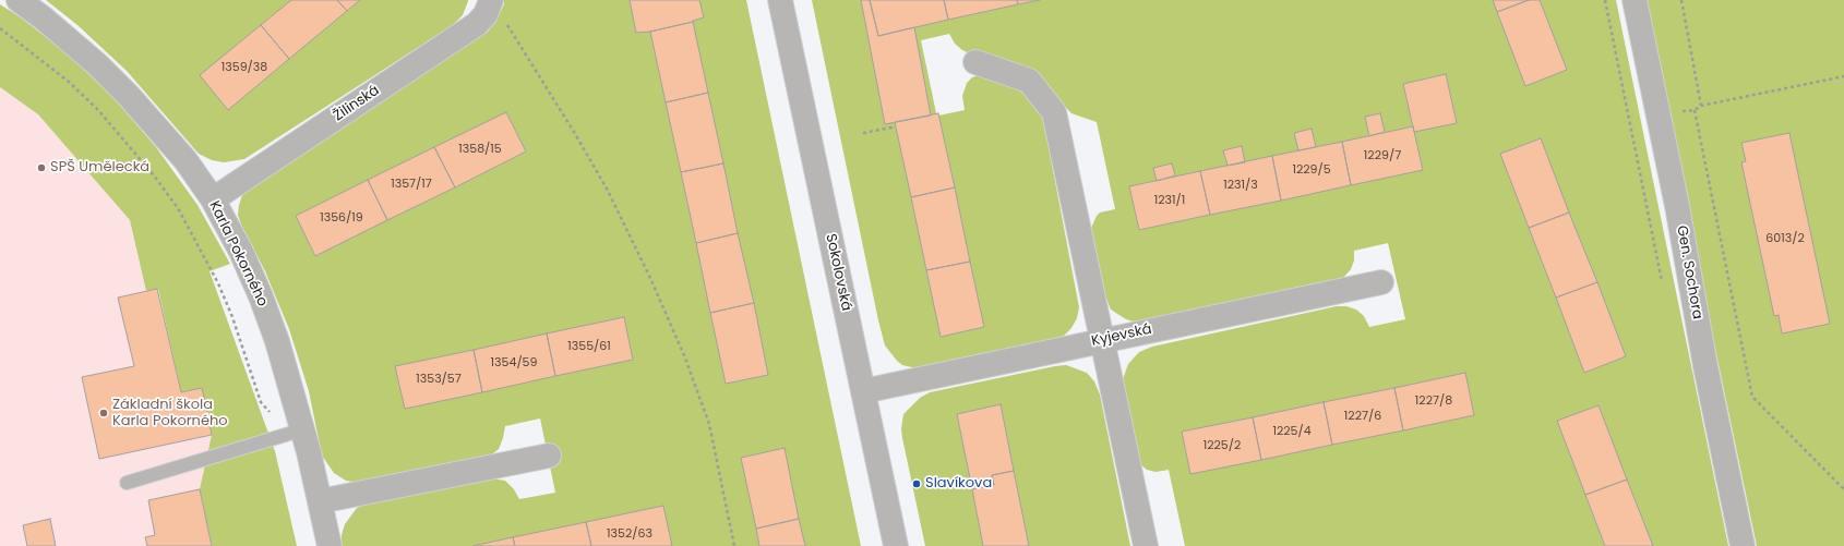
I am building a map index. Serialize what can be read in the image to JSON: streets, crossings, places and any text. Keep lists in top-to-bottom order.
{
  "streets": {
    "street": [
      "Žilinská",
      "Karla Pokorného",
      "Sokolovská",
      "Gen. Sochora",
      "Kyjevská"
    ]
  },
  "crossings": [
    ["Žilinská", "Karla Pokorného"],
    ["Sokolovská", "Kyjevská"]
  ],
  "places": ["SPŠ Umělecká", "Základní škola Karla Pokorného", "Slavíkova"],
  "house_numbers": [
    "1359/38",
    "1358/15",
    "1229/7",
    "1229/5",
    "1357/17",
    "1231/3",
    "1231/1",
    "1356/19",
    "6013/2",
    "1355/61",
    "1354/59",
    "1353/57",
    "1227/8",
    "1227/6",
    "1225/4",
    "1225/2",
    "1352/63"
  ]
}
